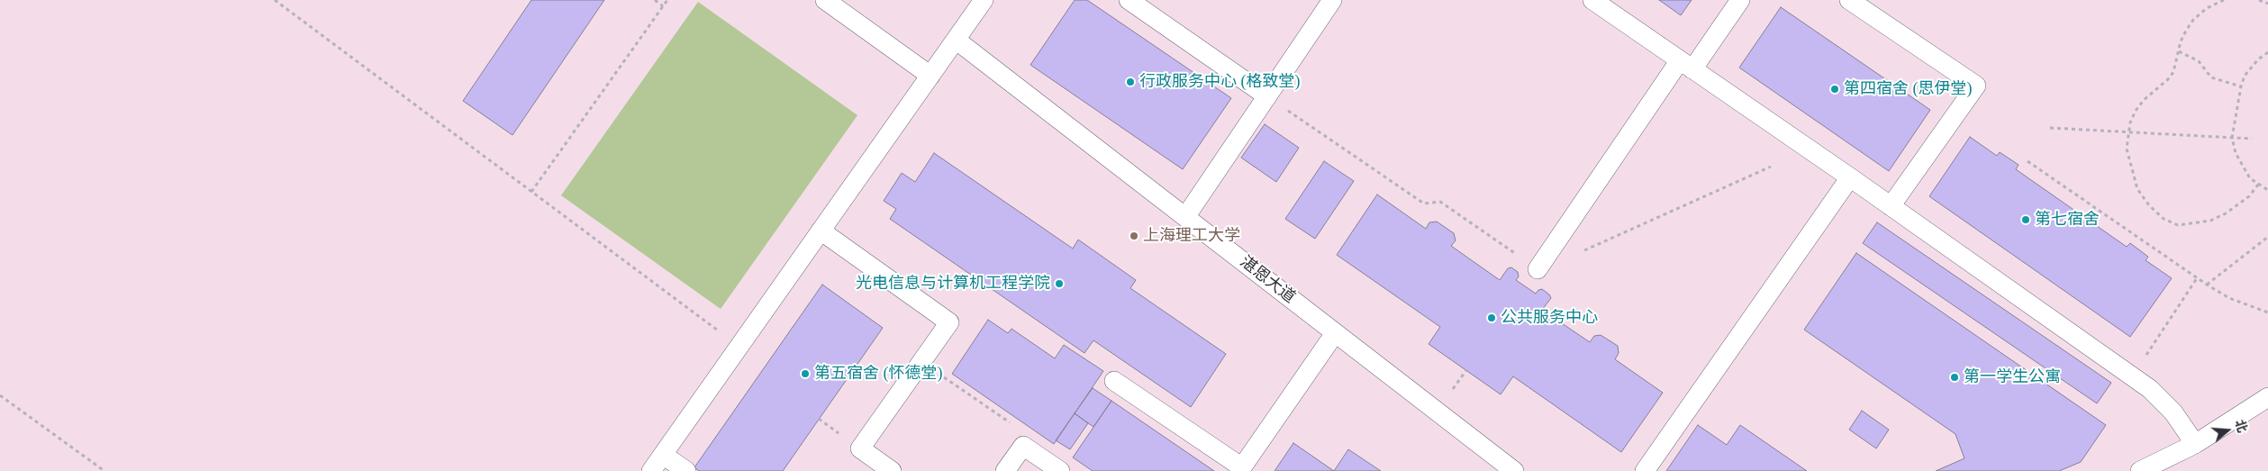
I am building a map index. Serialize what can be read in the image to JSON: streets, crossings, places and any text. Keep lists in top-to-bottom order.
{
  "streets": {
    "lane": ["湛恩大道"]
  },
  "places": [
    "行政服务中心 (格致堂)",
    "第四宿舍 (思伊堂)",
    "第七宿舍",
    "上海理工大学",
    "光电信息与计算机工程学院",
    "公共服务中心",
    "第五宿舍 (怀德堂)",
    "第一学生公寓"
  ],
  "north": "right"
}
